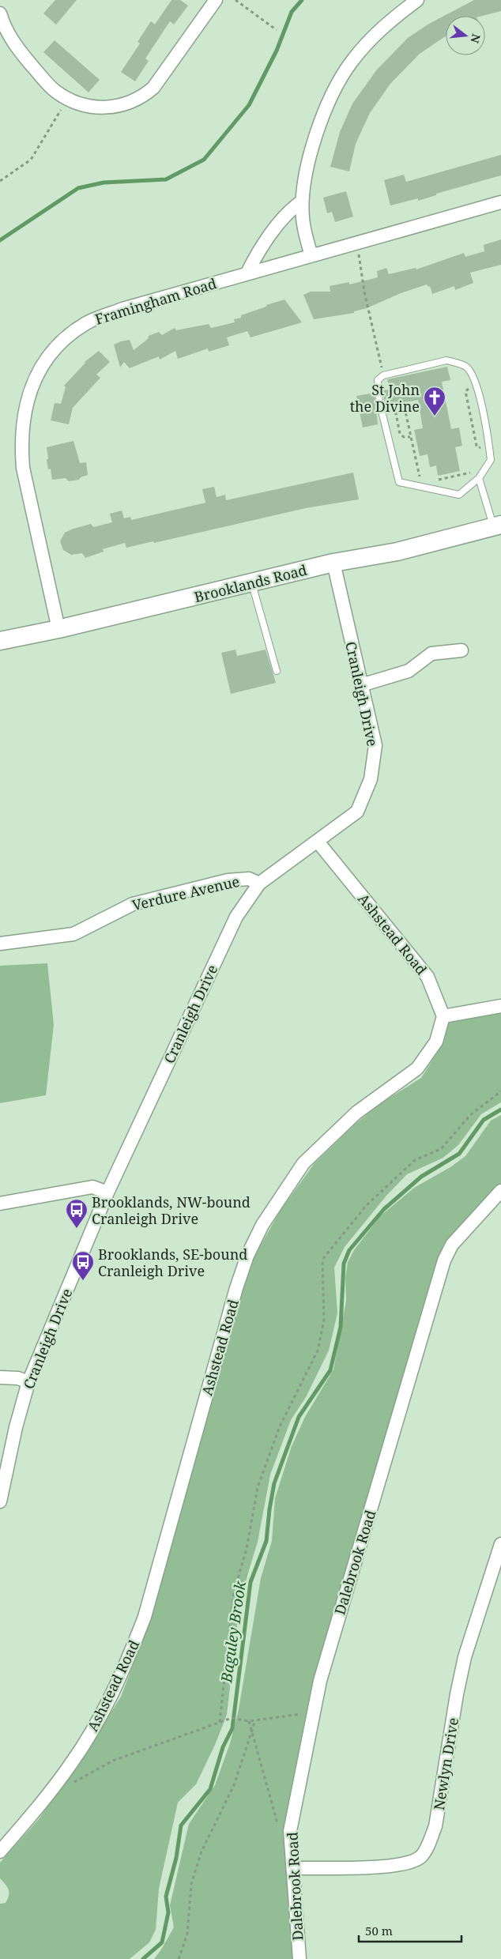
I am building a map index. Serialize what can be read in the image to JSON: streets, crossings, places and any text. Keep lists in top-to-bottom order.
{
  "streets": {
    "street": [
      "Framingham Road",
      "Brooklands Road",
      "Cranleigh Drive",
      "Verdure Avenue",
      "Ashstead Road",
      "Dalebrook Road",
      "Newlyn Drive"
    ]
  },
  "crossings": [
    ["Framingham Road", "Brooklands Road"],
    ["Brooklands Road", "Cranleigh Drive"],
    ["Cranleigh Drive", "Verdure Avenue"],
    ["Cranleigh Drive", "Ashstead Road"],
    ["Dalebrook Road", "Newlyn Drive"]
  ],
  "water": ["Baguley Brook"],
  "places": {
    "church": ["St John the Divine"],
    "bus stop": ["Brooklands, NW-bound Cranleigh Drive", "Brooklands, SE-bound Cranleigh Drive"]
  },
  "scale_bar": "50 m",
  "north": "right"
}
